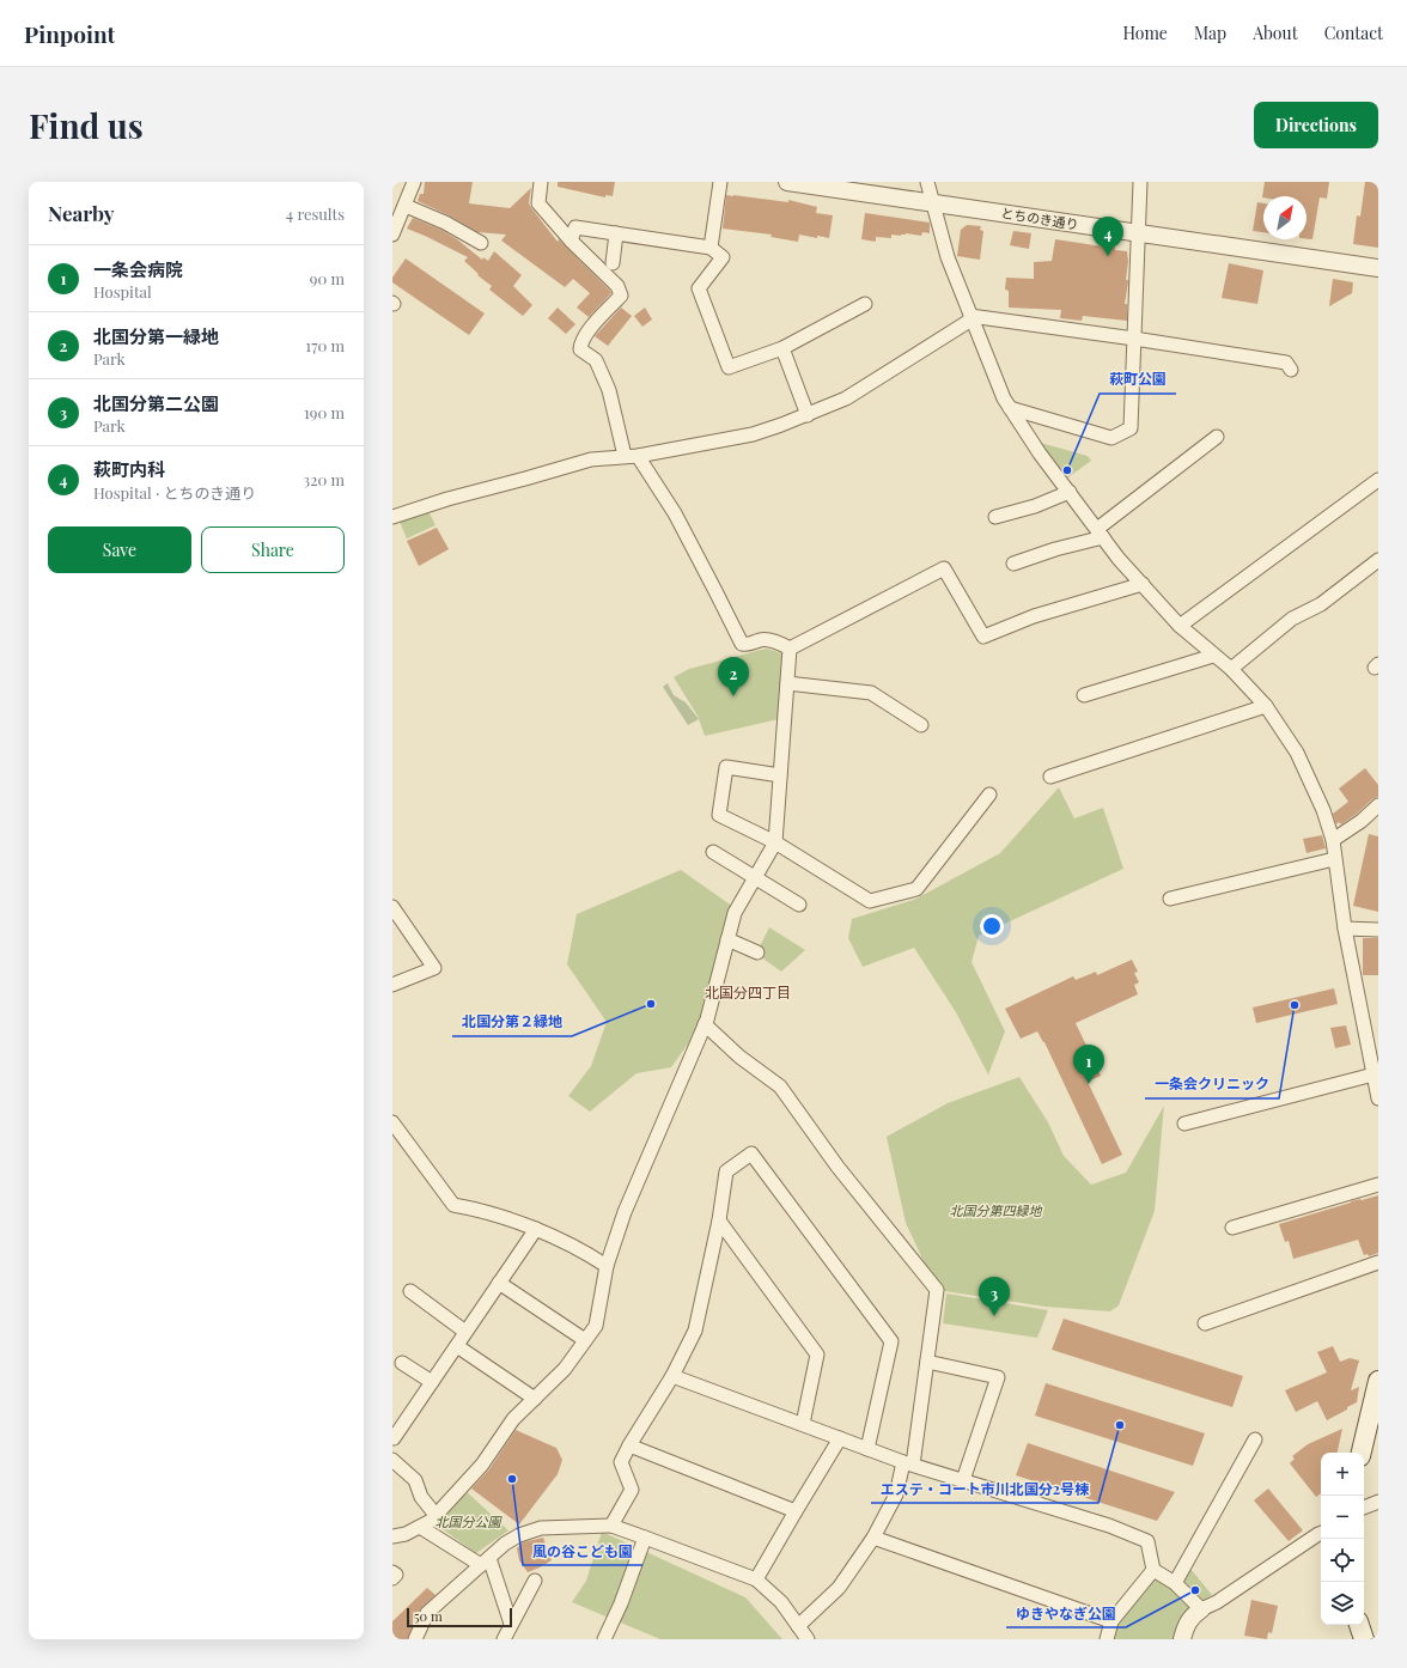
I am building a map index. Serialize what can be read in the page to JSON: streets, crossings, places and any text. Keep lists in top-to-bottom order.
{
  "streets": {
    "street": ["とちのき通り"]
  },
  "districts": ["北国分四丁目"],
  "parks": ["北国分第四緑地", "北国分公園"],
  "places": [
    "萩町公園",
    "北国分第２緑地",
    "一条会クリニック",
    "エステ・コート市川北国分2号棟",
    "風の谷こども園",
    "ゆきやなぎ公園"
  ],
  "scale_bar": "50 m",
  "north": "top right",
  "page": {
    "header": "Pinpoint",
    "nav": [
      "Home",
      "Map",
      "About",
      "Contact"
    ],
    "buttons": [
      "Directions",
      ["Save", "Share"]
    ],
    "title": "Find us",
    "heading": ["Nearby", "4 results"],
    "pins": [
      "4",
      "2",
      "1",
      "3"
    ],
    "list": [
      {
        "mark": "1",
        "name": "一条会病院",
        "note": "Hospital",
        "value": "90 m"
      },
      {
        "mark": "2",
        "name": "北国分第一緑地",
        "note": "Park",
        "value": "170 m"
      },
      {
        "mark": "3",
        "name": "北国分第二公園",
        "note": "Park",
        "value": "190 m"
      },
      {
        "mark": "4",
        "name": "萩町内科",
        "note": "Hospital · とちのき通り",
        "value": "320 m"
      }
    ],
    "map_buttons": ["+", "−"],
    "scale": "50 m"
  }
}
